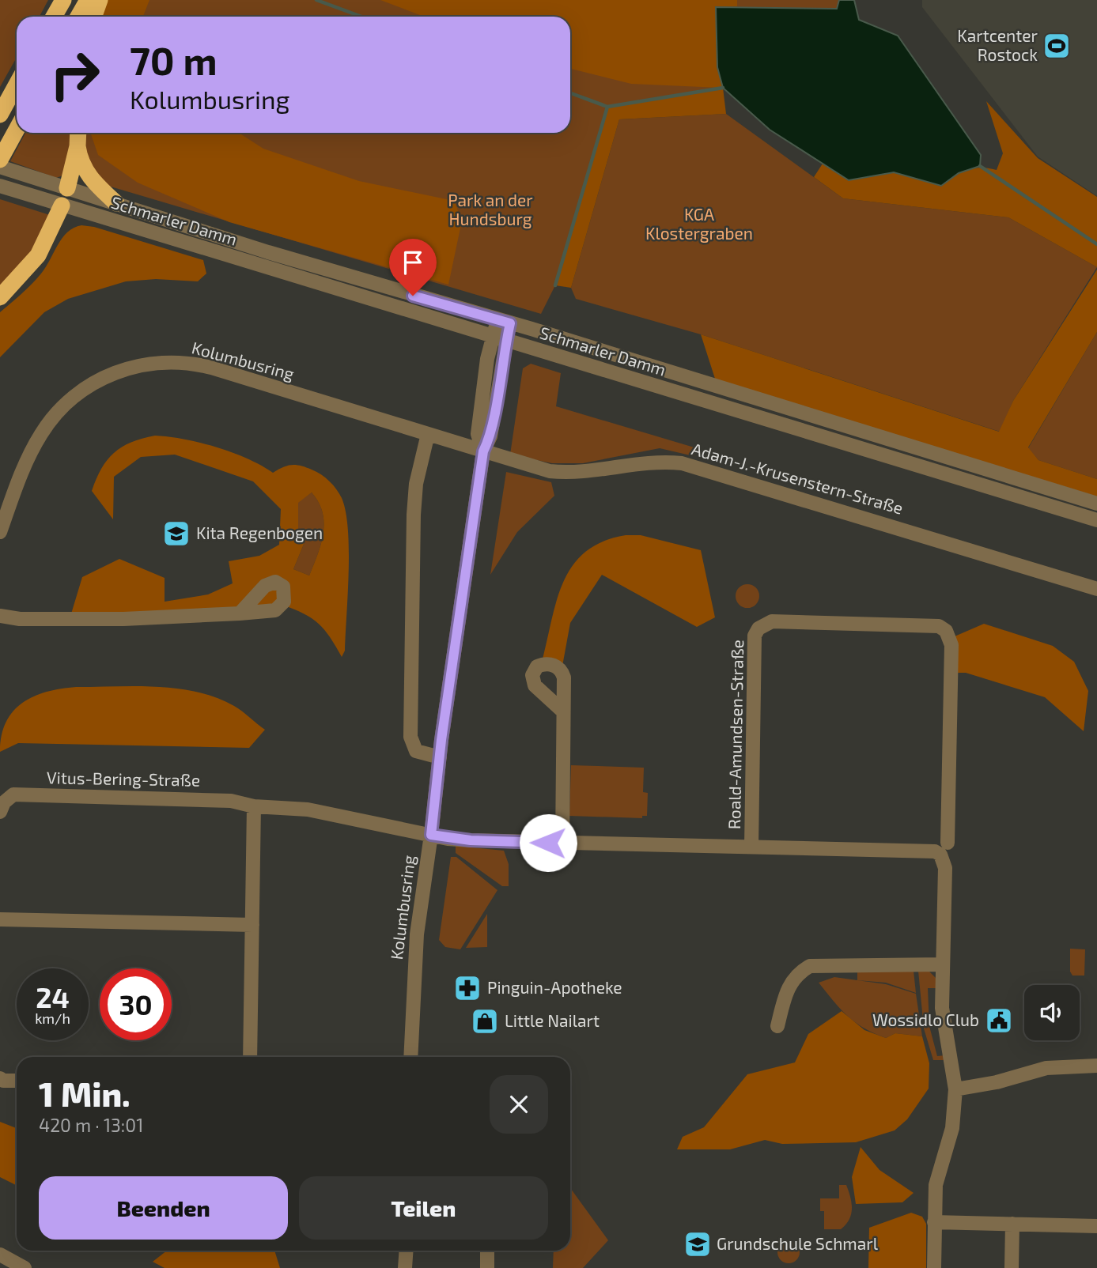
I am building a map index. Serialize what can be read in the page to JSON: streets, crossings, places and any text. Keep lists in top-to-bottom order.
{
  "streets": {
    "street": [
      "Schmarler Damm",
      "Kolumbusring",
      "Adam-J.-Krusenstern-Straße",
      "Roald-Amundsen-Straße",
      "Vitus-Bering-Straße"
    ]
  },
  "crossings": [
    ["Schmarler Damm", "Kolumbusring"],
    ["Kolumbusring", "Adam-J.-Krusenstern-Straße"],
    ["Kolumbusring", "Roald-Amundsen-Straße"],
    ["Kolumbusring", "Vitus-Bering-Straße"],
    ["Roald-Amundsen-Straße", "Vitus-Bering-Straße"]
  ],
  "parks": ["Park an der Hundsburg", "KGA Klostergraben"],
  "places": {
    "sports": ["Kartcenter Rostock"],
    "school or university": ["Kita Regenbogen", "Grundschule Schmarl"],
    "pharmacy": ["Pinguin-Apotheke"],
    "public building": ["Wossidlo Club"],
    "shop": ["Little Nailart"]
  },
  "page": {
    "turn": ["70 m", "Kolumbusring"],
    "speed": "24 km/h",
    "limit": "30",
    "heading": ["1 Min.", "420 m · 13:01"],
    "buttons": ["Beenden", "Teilen"]
  }
}
